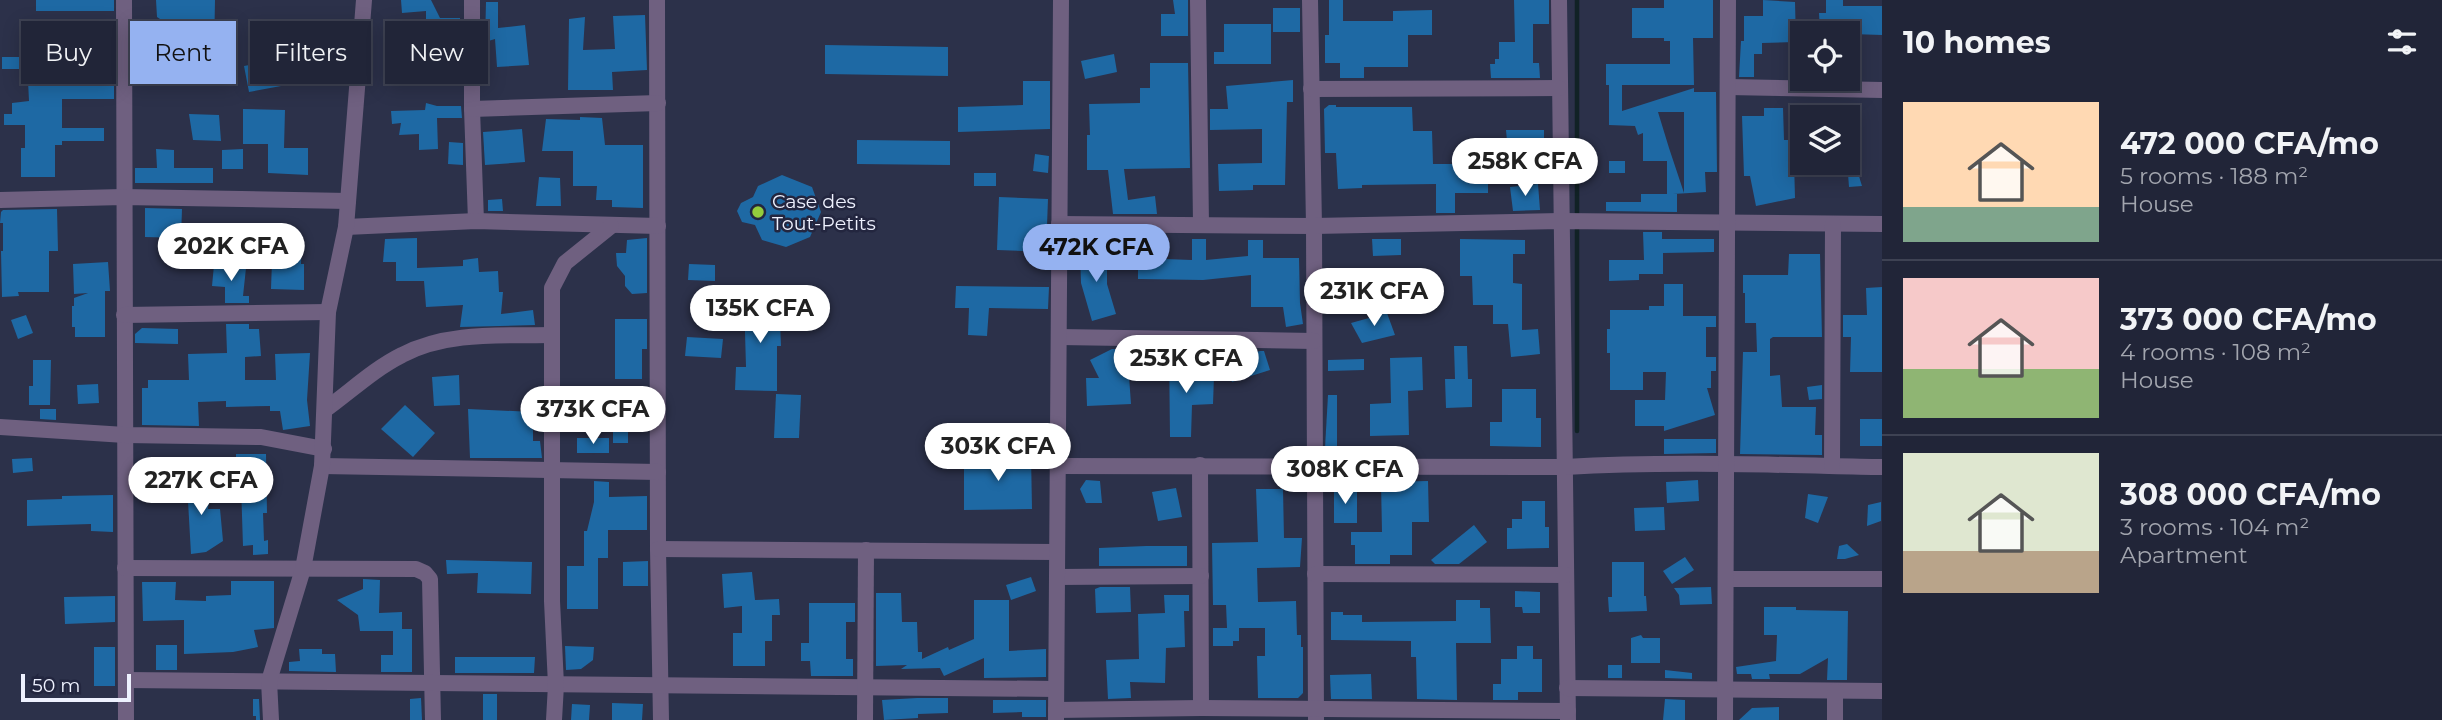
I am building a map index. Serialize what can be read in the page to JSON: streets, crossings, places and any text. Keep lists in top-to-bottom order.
{
  "places": ["Case des Tout-Petits"],
  "scale_bar": "50 m",
  "page": {
    "heading": "10 homes",
    "chip": [
      "Buy",
      "Rent",
      "Filters",
      "New"
    ],
    "list": [
      {
        "name": "472 000 CFA/mo",
        "note": "5 rooms · 188 m² · House"
      },
      {
        "name": "373 000 CFA/mo",
        "note": "4 rooms · 108 m² · House"
      },
      {
        "name": "308 000 CFA/mo",
        "note": "3 rooms · 104 m² · Apartment"
      }
    ],
    "price": [
      "258K CFA",
      "202K CFA",
      "472K CFA",
      "231K CFA",
      "135K CFA",
      "253K CFA",
      "373K CFA",
      "303K CFA",
      "308K CFA",
      "227K CFA"
    ],
    "scale": "50 m"
  }
}
